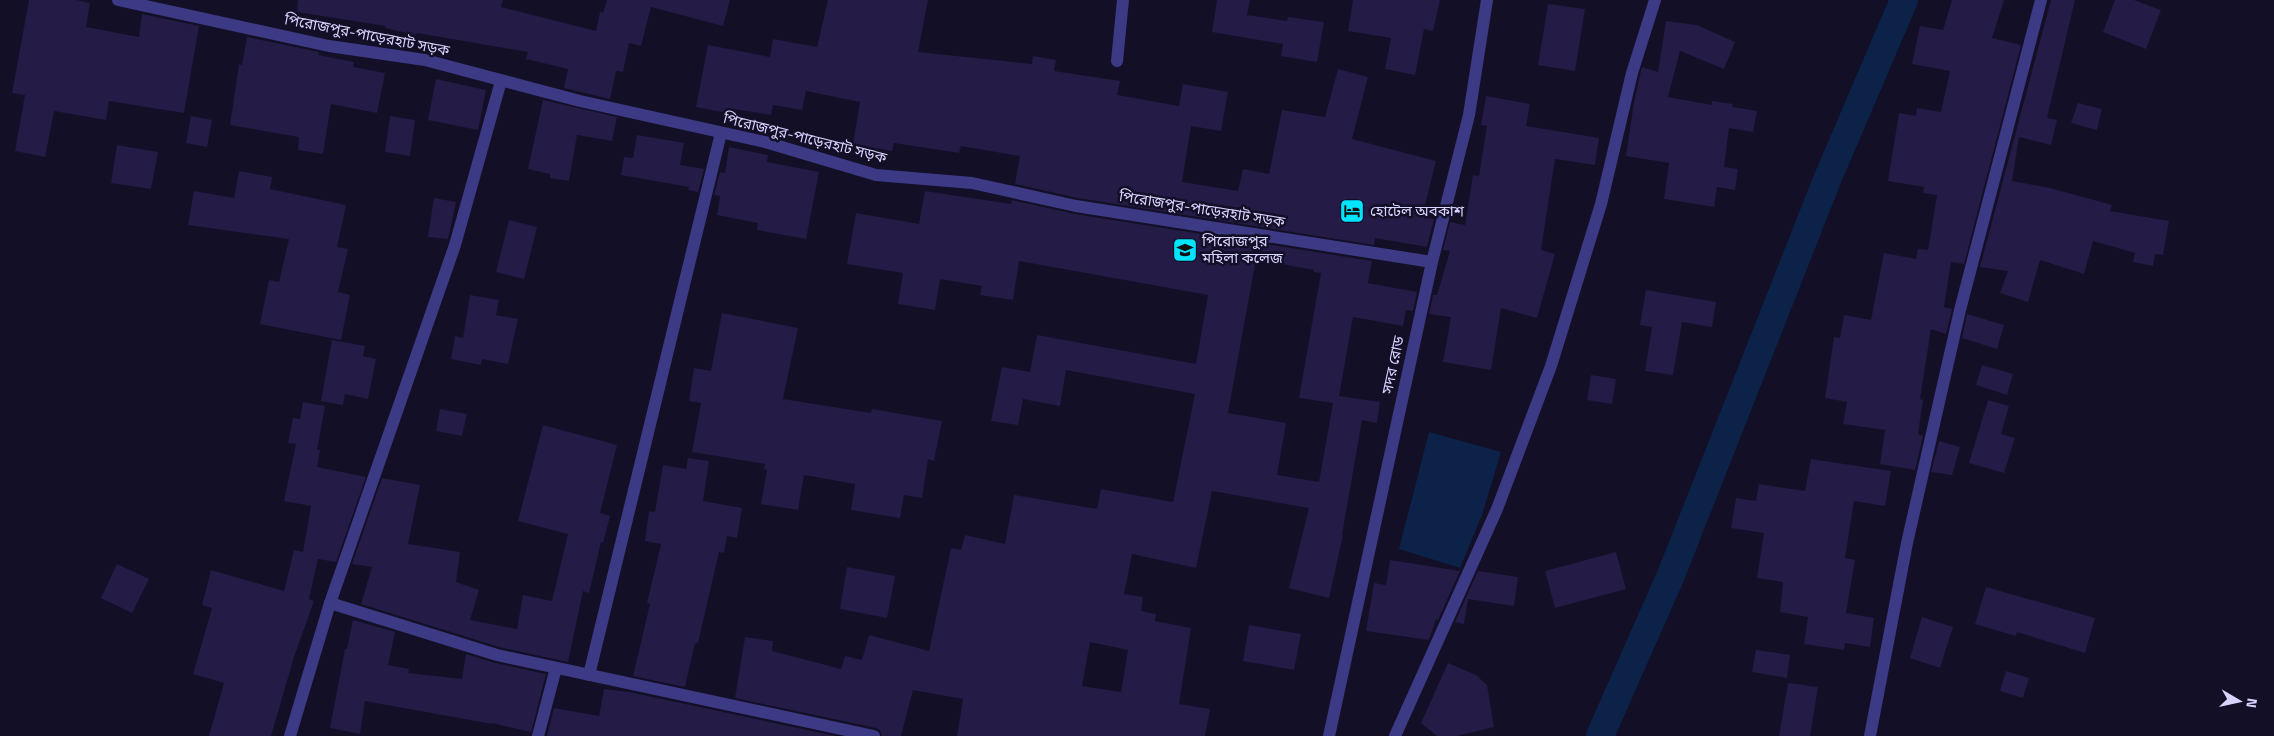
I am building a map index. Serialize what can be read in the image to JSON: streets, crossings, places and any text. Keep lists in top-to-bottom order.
{
  "streets": {
    "street": ["পিরোজপুর-পাড়েরহাট সড়ক", "সদর রোড"]
  },
  "crossings": [
    ["পিরোজপুর-পাড়েরহাট সড়ক", "সদর রোড"]
  ],
  "places": {
    "hotel": ["হোটেল অবকাশ"],
    "school or university": ["পিরোজপুর মহিলা কলেজ"]
  },
  "north": "right"
}
